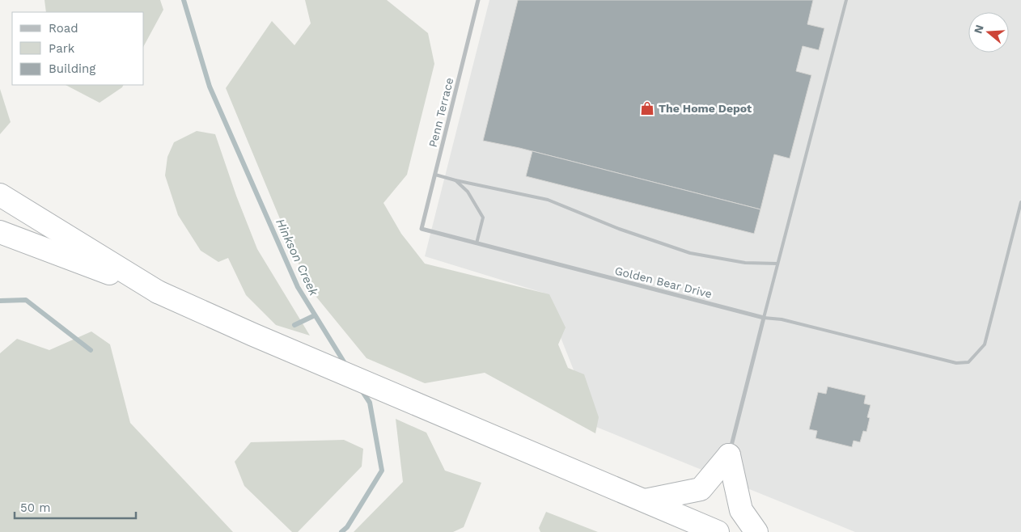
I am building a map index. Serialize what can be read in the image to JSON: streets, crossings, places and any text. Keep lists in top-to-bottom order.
{
  "streets": {
    "street": ["Penn Terrace", "Golden Bear Drive"]
  },
  "crossings": [
    ["Penn Terrace", "Golden Bear Drive"]
  ],
  "water": ["Hinkson Creek"],
  "places": {
    "shop": ["The Home Depot"]
  },
  "legend": ["Road", "Park", "Building"],
  "scale_bar": "50 m",
  "north": "left"
}
